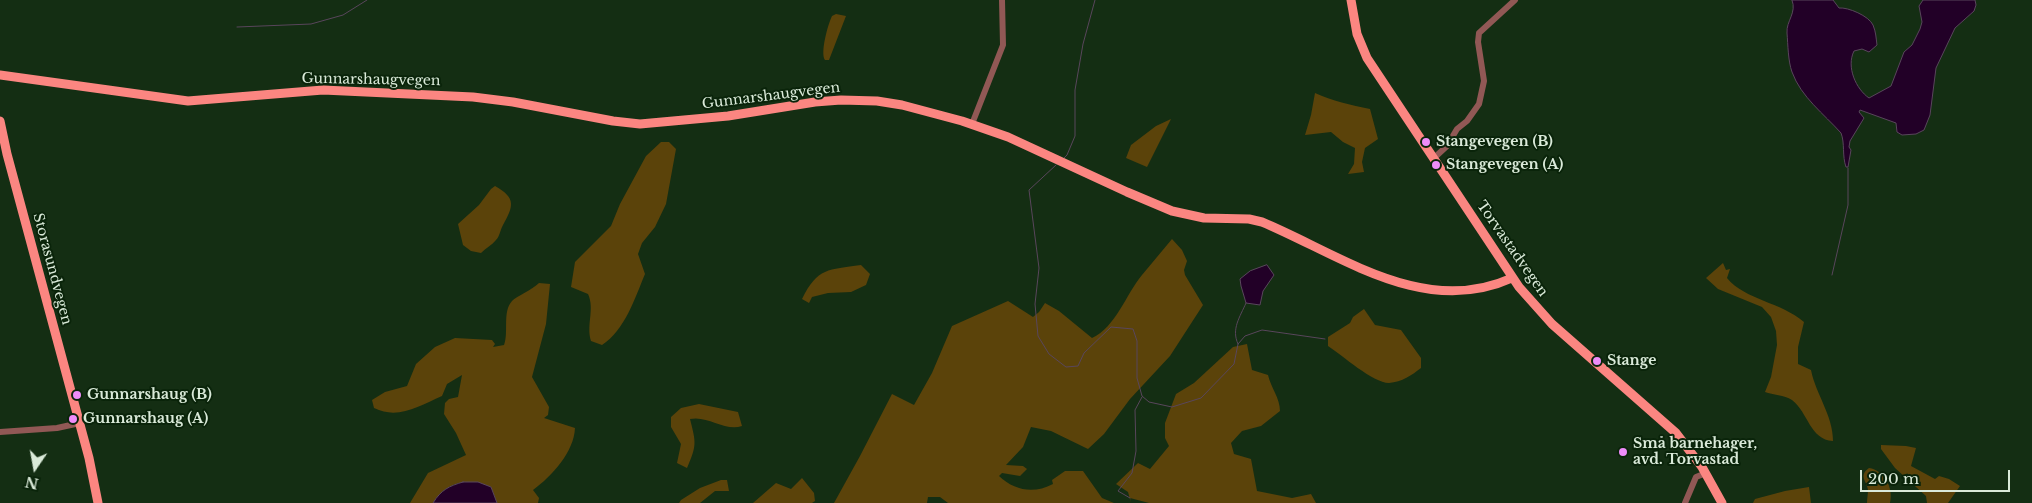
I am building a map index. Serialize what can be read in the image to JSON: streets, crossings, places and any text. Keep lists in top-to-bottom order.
{
  "streets": {
    "main road": ["Gunnarshaugvegen", "Torvastadvegen", "Storasundvegen"]
  },
  "crossings": [
    ["Gunnarshaugvegen", "Torvastadvegen"]
  ],
  "places": [
    "Stangevegen (B)",
    "Stangevegen (A)",
    "Stange",
    "Gunnarshaug (B)",
    "Gunnarshaug (A)",
    "Små barnehager, avd. Torvastad"
  ],
  "scale_bar": "200 m",
  "north": "bottom"
}
